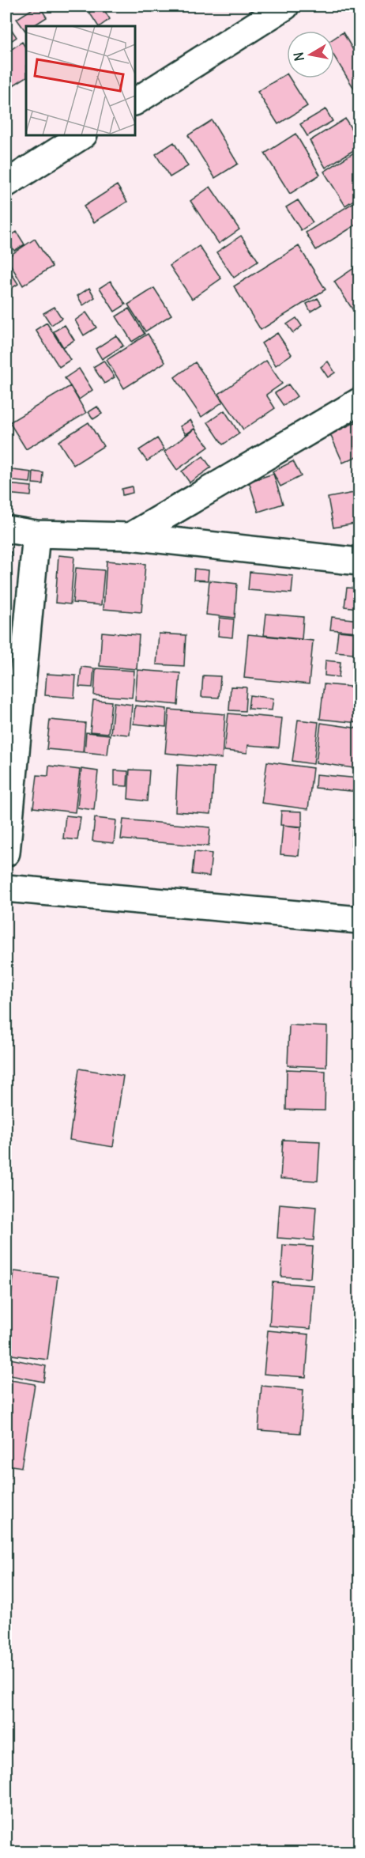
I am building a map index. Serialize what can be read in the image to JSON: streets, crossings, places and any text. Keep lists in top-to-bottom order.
{
  "north": "left"
}
